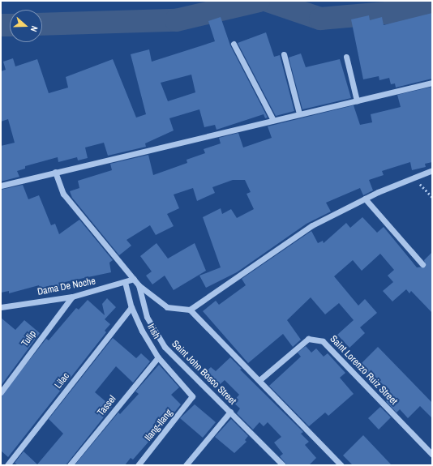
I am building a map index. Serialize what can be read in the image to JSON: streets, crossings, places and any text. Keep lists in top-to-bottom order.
{
  "streets": {
    "street": [
      "Dama De Noche",
      "Irish",
      "Tulip",
      "Saint Lorenzo Ruiz Street",
      "Saint John Bosco Street",
      "Lilac",
      "Tassel",
      "Ilang-Ilang"
    ]
  },
  "crossings": [
    ["Dama De Noche", "Irish"],
    ["Dama De Noche", "Tulip"],
    ["Dama De Noche", "Saint John Bosco Street"],
    ["Irish", "Lilac"],
    ["Irish", "Tassel"],
    ["Irish", "Ilang-Ilang"]
  ],
  "north": "right"
}
